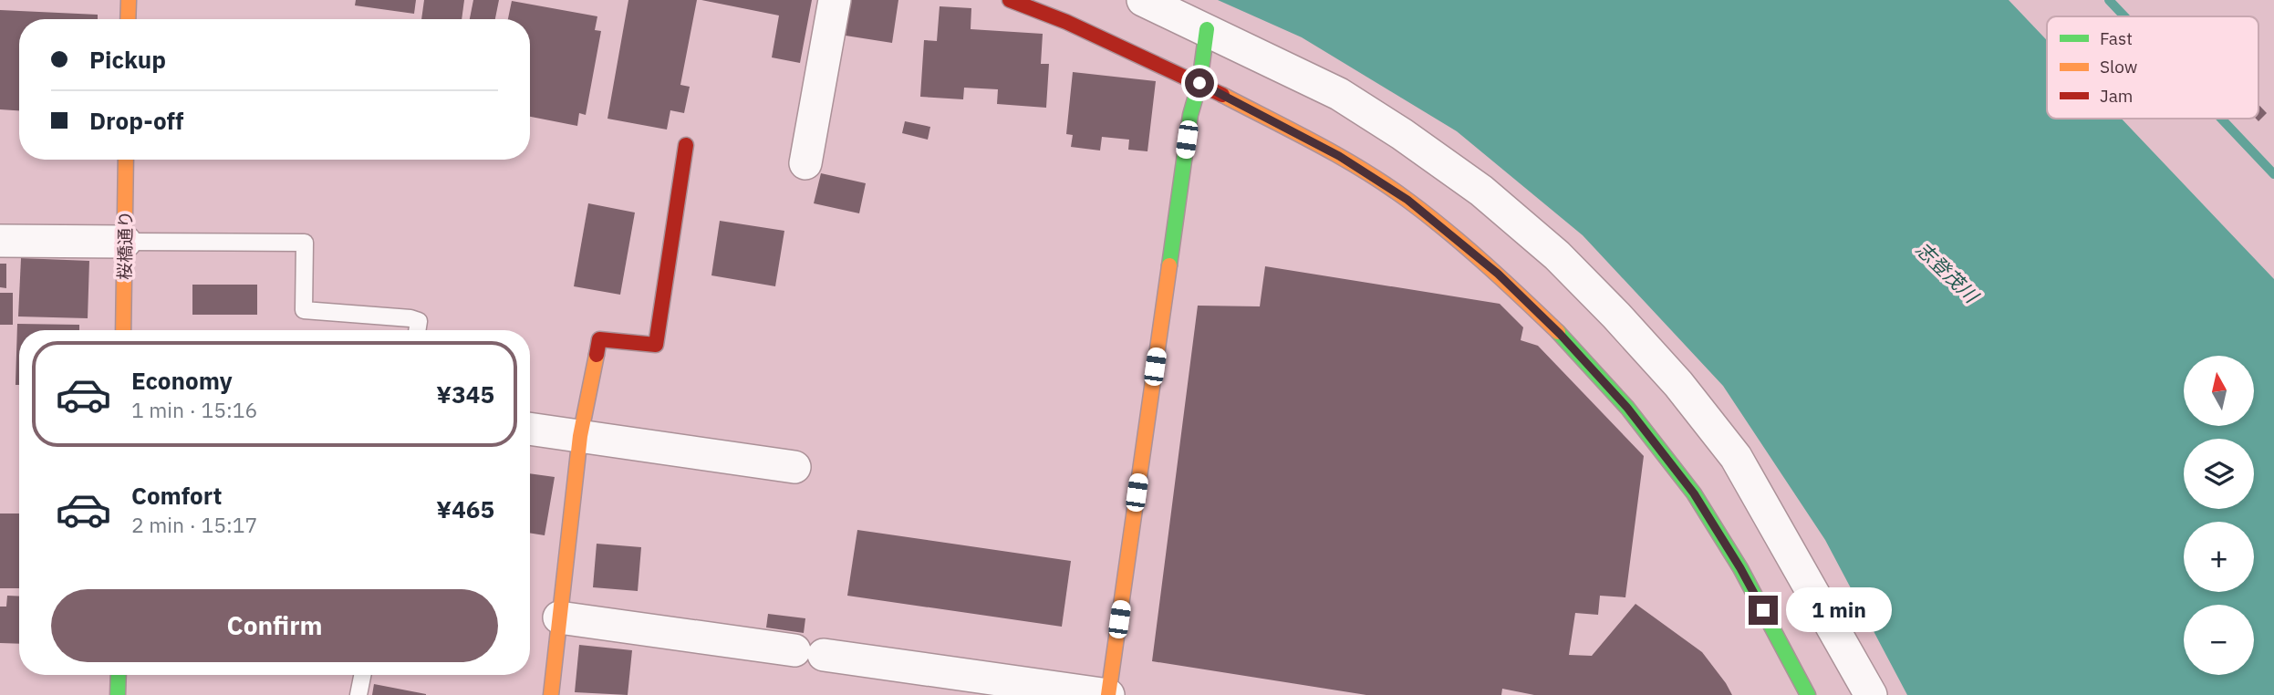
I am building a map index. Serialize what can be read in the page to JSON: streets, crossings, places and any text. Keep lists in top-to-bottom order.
{
  "streets": {
    "street": ["桜橋通り"]
  },
  "water": ["志登茂川"],
  "legend": ["Fast", "Slow", "Jam"],
  "north": "top",
  "page": {
    "banner": ["Pickup", "Drop-off"],
    "list": [
      {
        "name": "Economy",
        "note": "1 min · 15:16",
        "value": "¥345"
      },
      {
        "name": "Comfort",
        "note": "2 min · 15:17",
        "value": "¥465"
      }
    ],
    "map_buttons": ["+", "−"],
    "buttons": "Confirm",
    "bubble": "1 min"
  }
}
